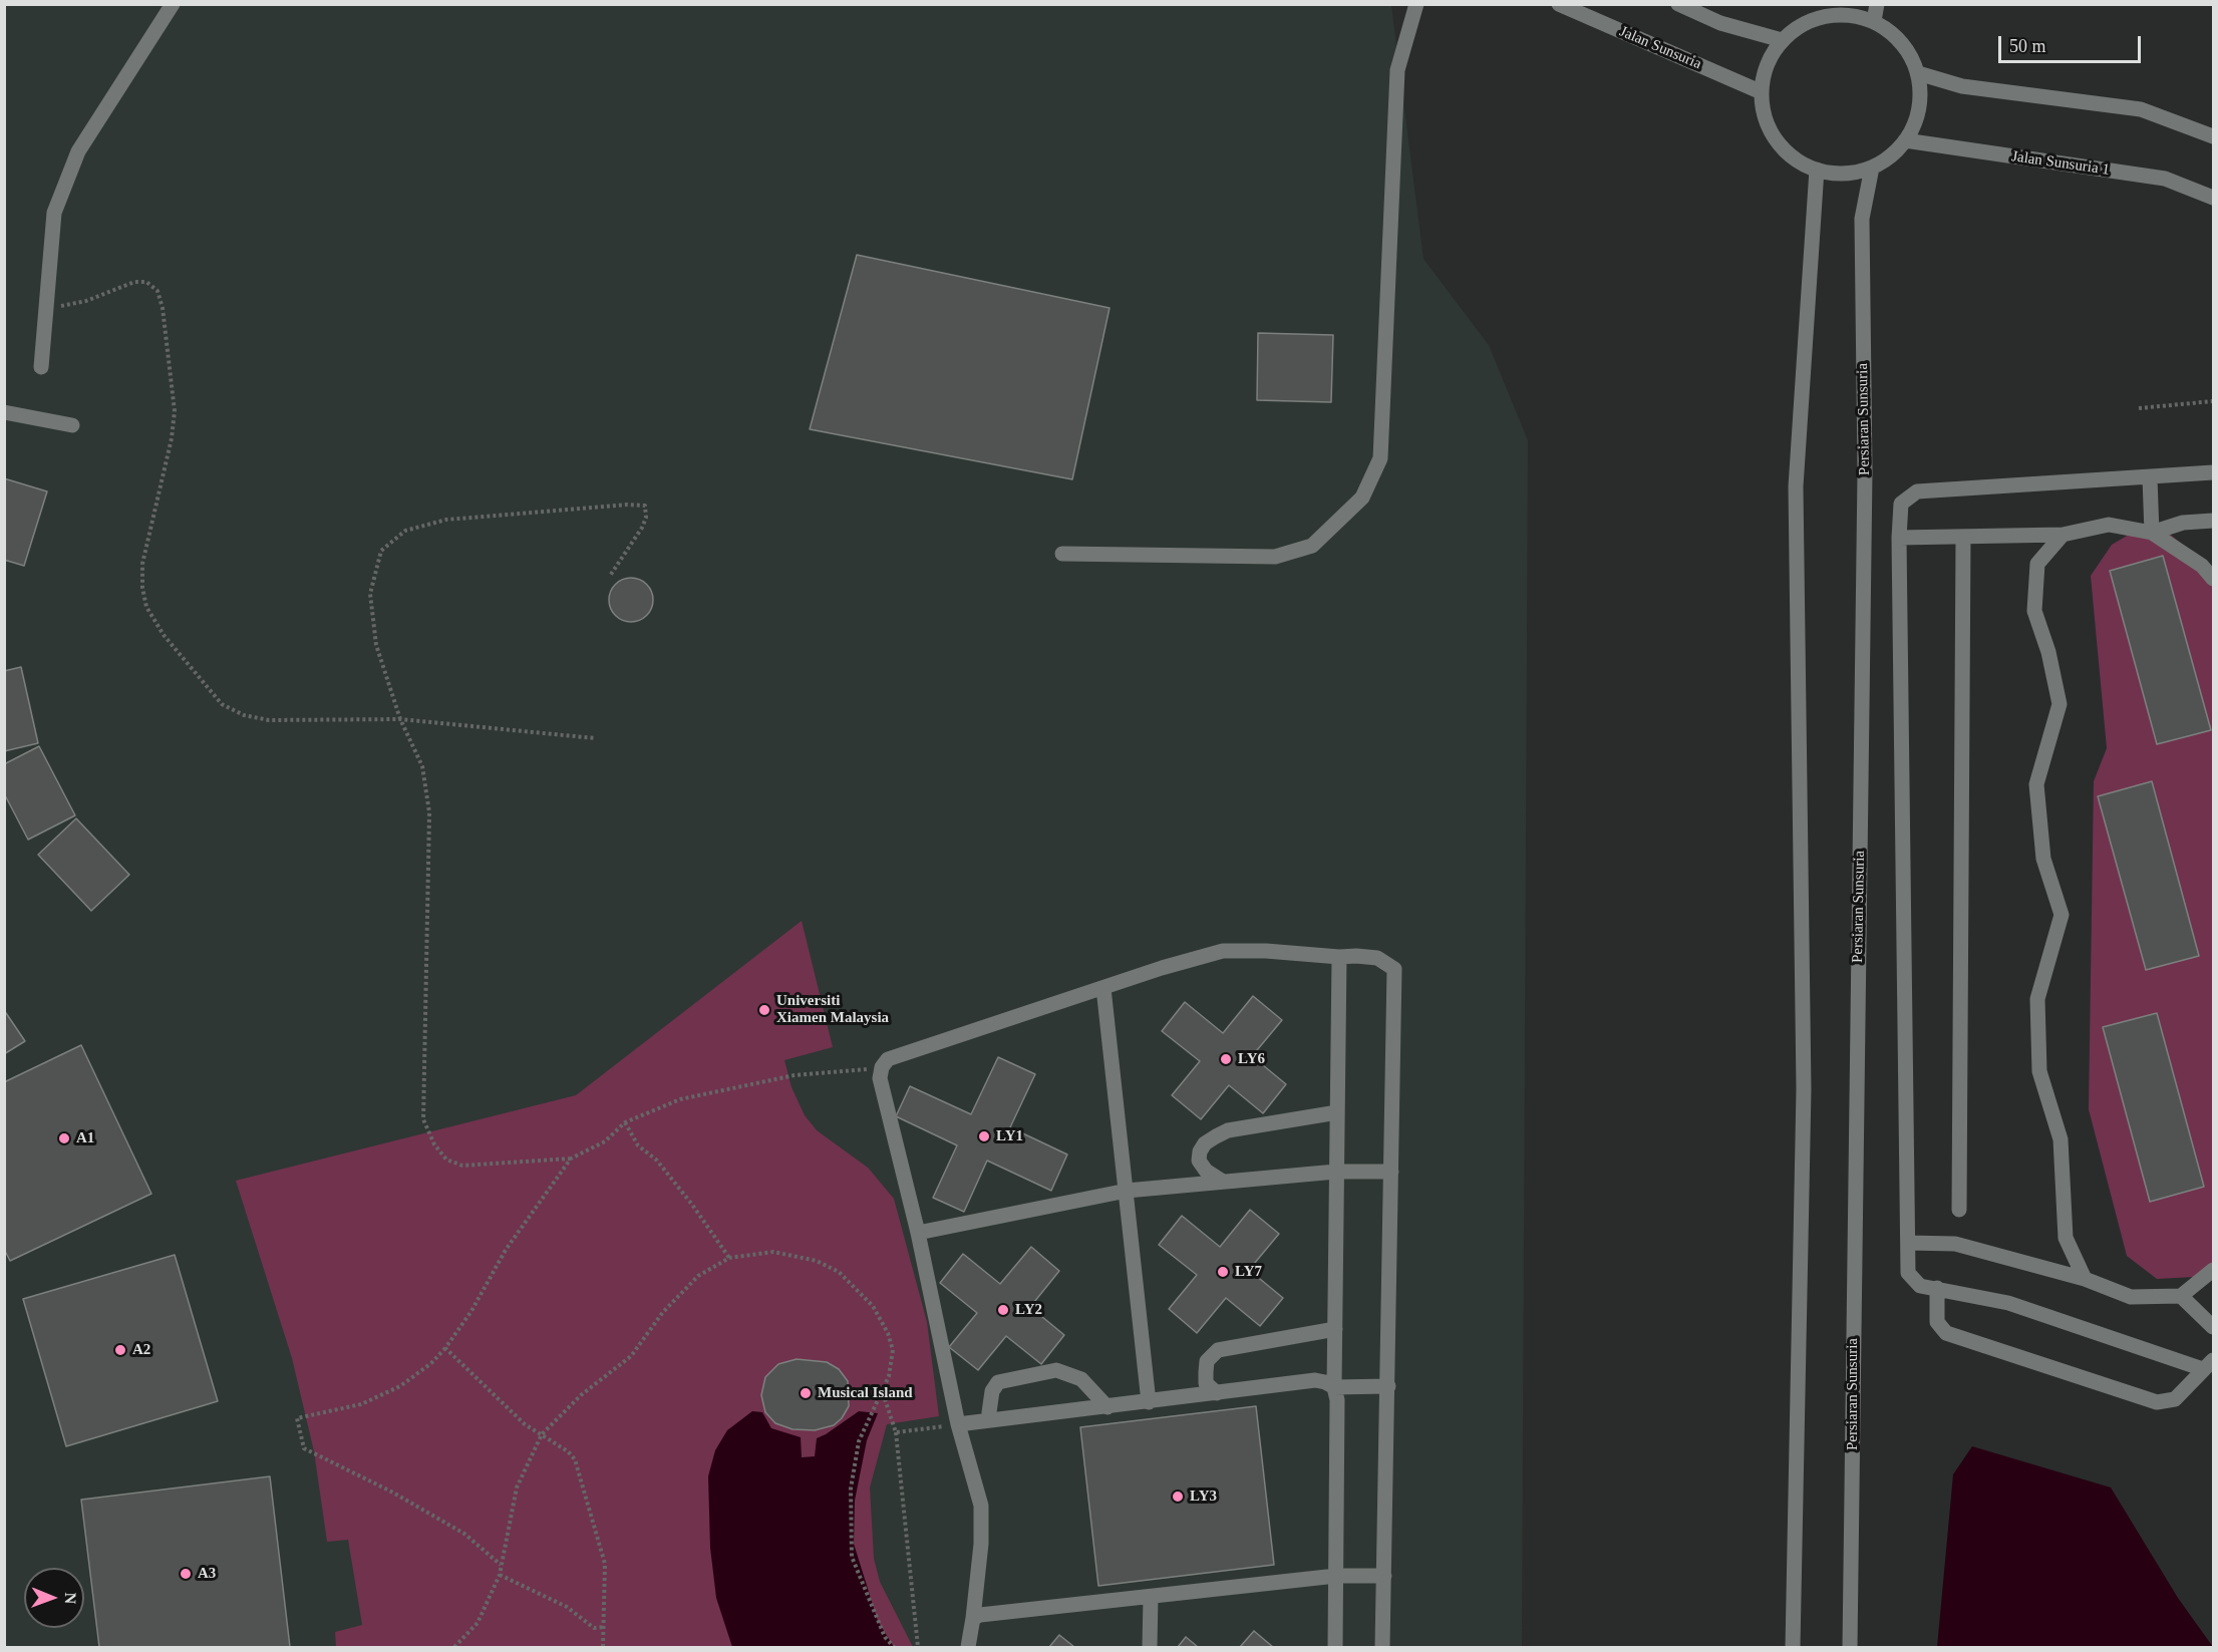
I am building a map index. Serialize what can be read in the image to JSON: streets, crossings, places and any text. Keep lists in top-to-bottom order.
{
  "streets": {
    "street": ["Jalan Sunsuria", "Jalan Sunsuria 1", "Persiaran Sunsuria"]
  },
  "crossings": [
    ["Jalan Sunsuria", "Jalan Sunsuria 1"],
    ["Jalan Sunsuria", "Persiaran Sunsuria"],
    ["Jalan Sunsuria 1", "Persiaran Sunsuria"]
  ],
  "places": [
    "Universiti Xiamen Malaysia",
    "LY6",
    "LY1",
    "A1",
    "LY7",
    "LY2",
    "A2",
    "Musical Island",
    "LY3",
    "A3"
  ],
  "scale_bar": "50 m",
  "north": "right"
}
